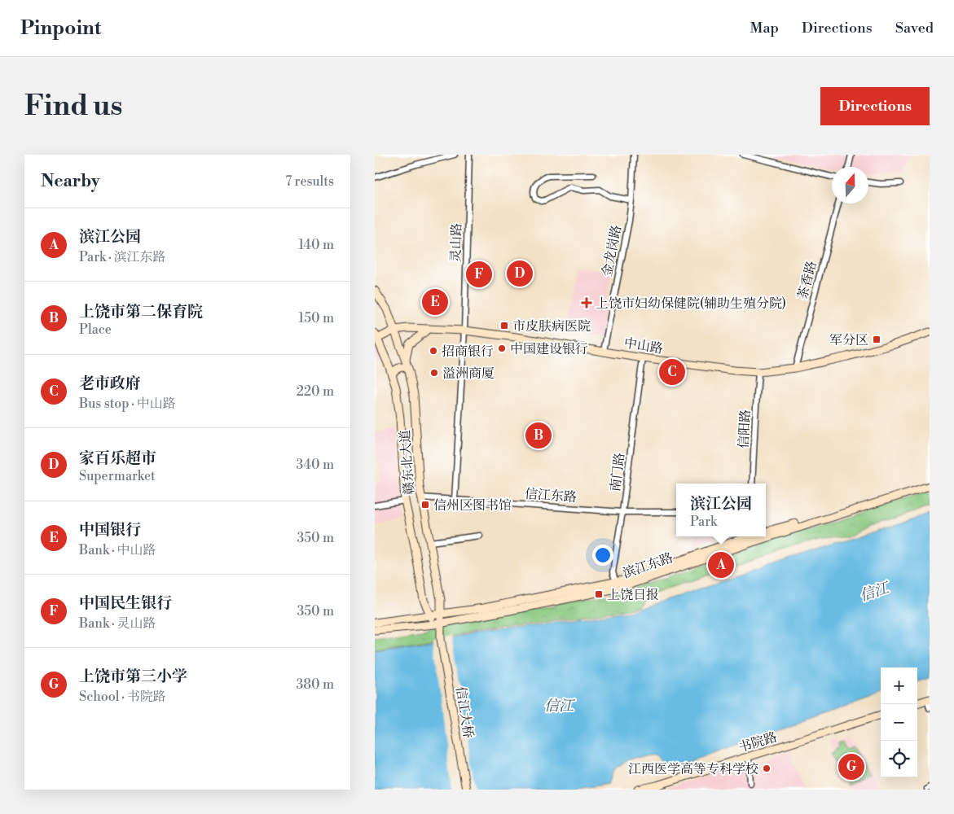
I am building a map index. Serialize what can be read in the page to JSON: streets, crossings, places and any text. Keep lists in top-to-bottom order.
{
  "streets": {
    "main road": [
      "中山路",
      "赣东北大道",
      "滨江东路",
      "信江大桥",
      "书院路"
    ],
    "street": [
      "灵山路",
      "金龙岗路",
      "茶香路",
      "信阳路",
      "南门路",
      "信江东路"
    ]
  },
  "crossings": [
    ["灵山路", "中山路"],
    ["灵山路", "信江东路"],
    ["金龙岗路", "中山路"],
    ["茶香路", "中山路"],
    ["中山路", "信阳路"],
    ["中山路", "赣东北大道"],
    ["中山路", "南门路"],
    ["赣东北大道", "信江东路"],
    ["赣东北大道", "滨江东路"],
    ["赣东北大道", "信江大桥"],
    ["南门路", "信江东路"],
    ["南门路", "滨江东路"]
  ],
  "water": ["信江"],
  "places": {
    "health": ["上饶市妇幼保健院(辅助生殖分院)"],
    "transit": [
      "市皮肤病医院",
      "军分区",
      "信州区图书馆",
      "上饶日报"
    ],
    "other": [
      "中国建设银行",
      "招商银行",
      "溢洲商厦",
      "江西医学高等专科学校"
    ]
  },
  "north": "top",
  "page": {
    "header": "Pinpoint",
    "nav": ["Map", "Directions", "Saved"],
    "buttons": "Directions",
    "title": "Find us",
    "heading": ["Nearby", "7 results"],
    "list": [
      {
        "mark": "A",
        "name": "滨江公园",
        "note": "Park · 滨江东路",
        "value": "140 m"
      },
      {
        "mark": "B",
        "name": "上饶市第二保育院",
        "note": "Place",
        "value": "150 m"
      },
      {
        "mark": "C",
        "name": "老市政府",
        "note": "Bus stop · 中山路",
        "value": "220 m"
      },
      {
        "mark": "D",
        "name": "家百乐超市",
        "note": "Supermarket",
        "value": "340 m"
      },
      {
        "mark": "E",
        "name": "中国银行",
        "note": "Bank · 中山路",
        "value": "350 m"
      },
      {
        "mark": "F",
        "name": "中国民生银行",
        "note": "Bank · 灵山路",
        "value": "350 m"
      },
      {
        "mark": "G",
        "name": "上饶市第三小学",
        "note": "School · 书院路",
        "value": "380 m"
      }
    ],
    "pins": [
      "D",
      "F",
      "E",
      "C",
      "B",
      "A",
      "G"
    ],
    "popup": ["滨江公园", "Park"],
    "map_buttons": ["+", "−"]
  }
}
